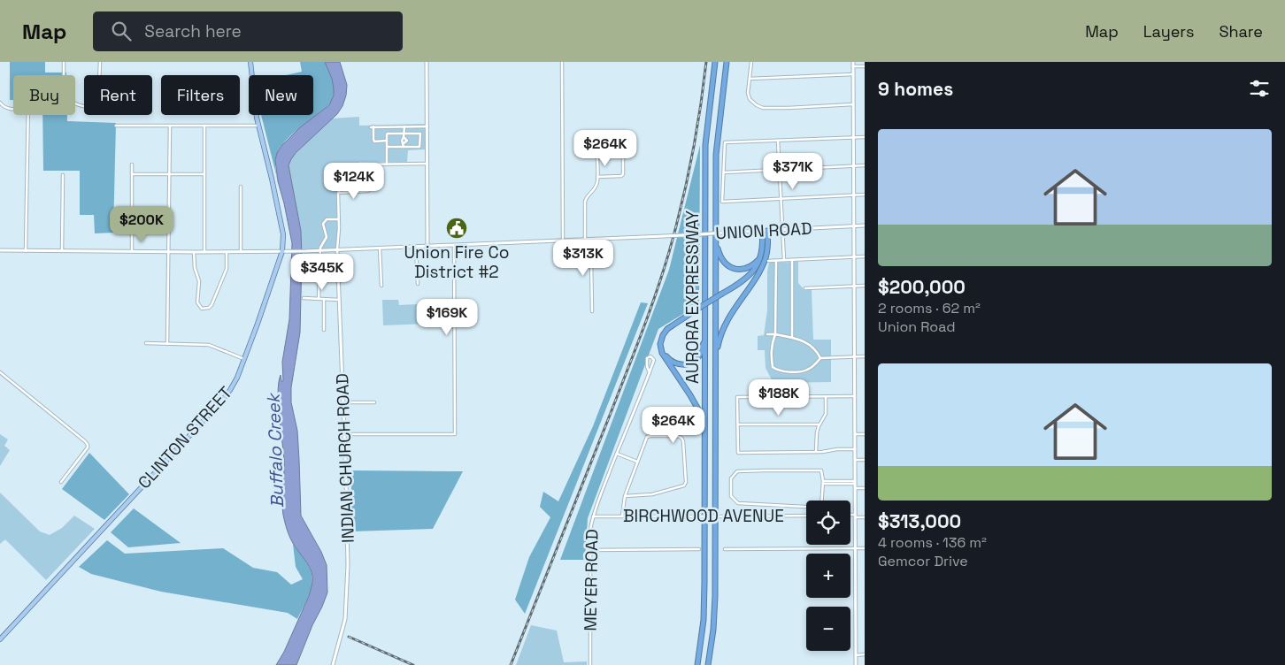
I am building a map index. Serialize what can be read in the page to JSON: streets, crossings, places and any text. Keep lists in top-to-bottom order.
{
  "streets": {
    "highway": ["AURORA EXPRESSWAY"],
    "main road": ["UNION ROAD", "CLINTON STREET", "INDIAN CHURCH ROAD"],
    "street": ["BIRCHWOOD AVENUE", "MEYER ROAD"]
  },
  "crossings": [
    ["UNION ROAD", "CLINTON STREET"],
    ["UNION ROAD", "INDIAN CHURCH ROAD"],
    ["BIRCHWOOD AVENUE", "MEYER ROAD"]
  ],
  "water": ["Buffalo Creek"],
  "places": {
    "public building": ["Union Fire Co District #2"]
  },
  "page": {
    "header": "Map",
    "search": "Search here",
    "nav": ["Map", "Layers", "Share"],
    "heading": "9 homes",
    "chip": [
      "Buy",
      "Rent",
      "Filters",
      "New"
    ],
    "list": [
      {
        "name": "$200,000",
        "note": "2 rooms · 62 m² · Union Road"
      },
      {
        "name": "$313,000",
        "note": "4 rooms · 136 m² · Gemcor Drive"
      }
    ],
    "price": [
      "$264K",
      "$371K",
      "$124K",
      "$200K",
      "$313K",
      "$345K",
      "$169K",
      "$188K",
      "$264K"
    ],
    "map_buttons": ["+", "−"]
  }
}
